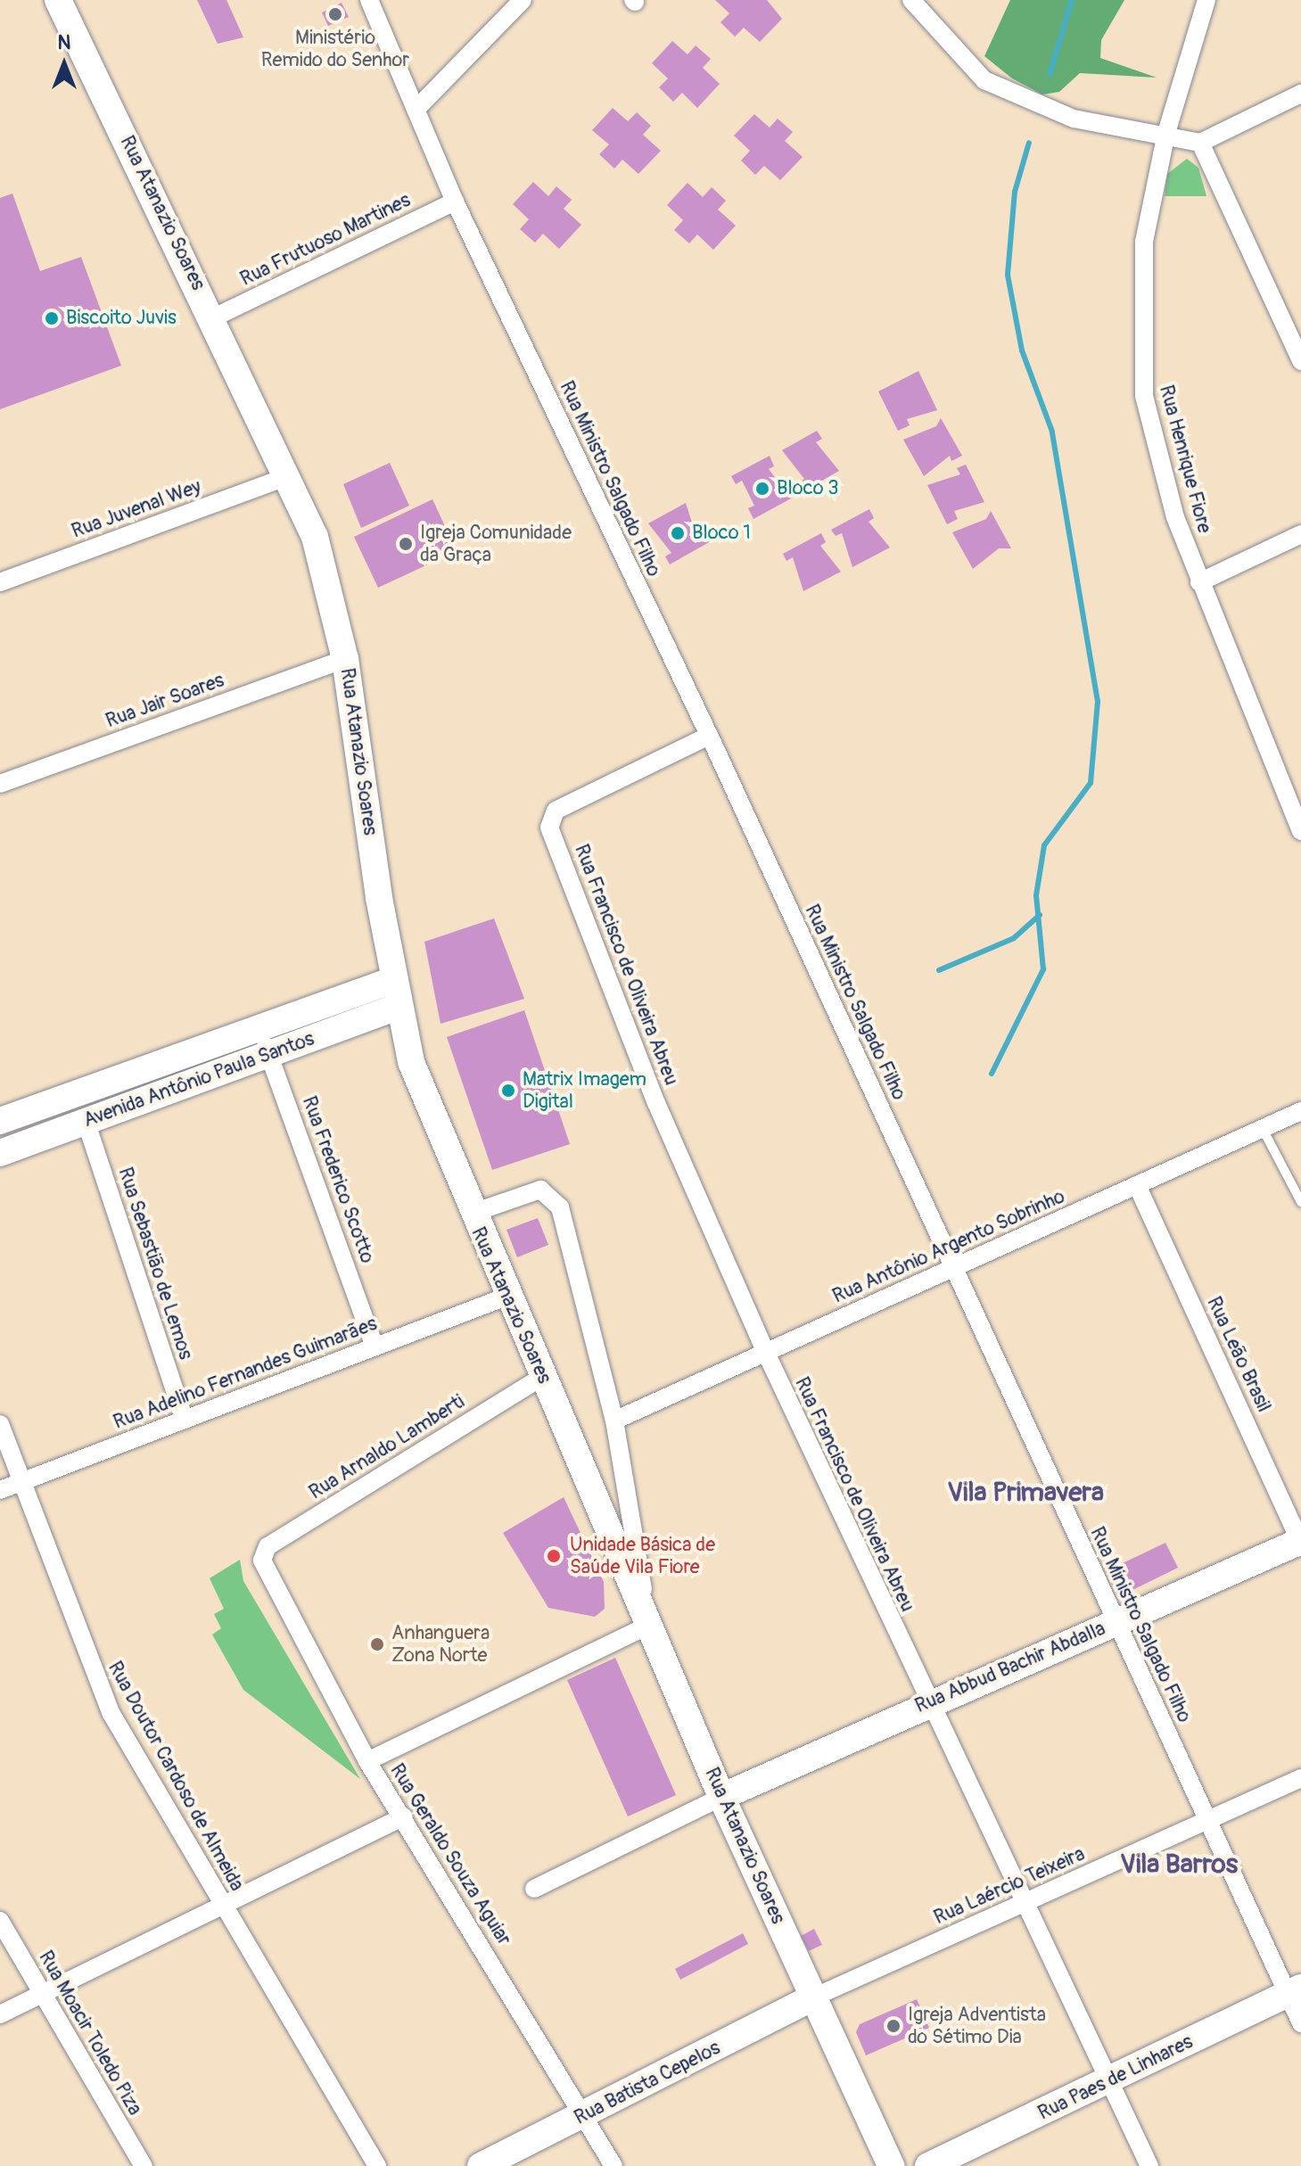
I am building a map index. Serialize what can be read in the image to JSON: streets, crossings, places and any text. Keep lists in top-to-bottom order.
{
  "streets": {
    "main road": [
      "Rua Atanazio Soares",
      "Avenida Antônio Paula Santos",
      "Rua Abbud Bachir Abdalla",
      "Rua Paes de Linhares",
      "Rua Batista Cepelos"
    ],
    "street": [
      "Rua Frutuoso Martines",
      "Rua Henrique Fiore",
      "Rua Ministro Salgado Filho",
      "Rua Juvenal Wey",
      "Rua Jair Soares",
      "Rua Francisco de Oliveira Abreu",
      "Rua Frederico Scotto",
      "Rua Antônio Argento Sobrinho",
      "Rua Sebastião de Lemos",
      "Rua Leão Brasil",
      "Rua Adelino Fernandes Guimarães",
      "Rua Arnaldo Lamberti",
      "Rua Doutor Cardoso de Almeida",
      "Rua Geraldo Souza Aguiar",
      "Rua Laércio Teixeira",
      "Rua Moacir Toledo Piza"
    ]
  },
  "crossings": [
    ["Rua Atanazio Soares", "Rua Frutuoso Martines"],
    ["Rua Atanazio Soares", "Rua Juvenal Wey"],
    ["Rua Atanazio Soares", "Rua Jair Soares"],
    ["Rua Atanazio Soares", "Avenida Antônio Paula Santos"],
    ["Rua Atanazio Soares", "Rua Adelino Fernandes Guimarães"],
    ["Rua Atanazio Soares", "Rua Arnaldo Lamberti"],
    ["Rua Atanazio Soares", "Rua Abbud Bachir Abdalla"],
    ["Rua Atanazio Soares", "Rua Laércio Teixeira"],
    ["Rua Atanazio Soares", "Rua Batista Cepelos"],
    ["Rua Frutuoso Martines", "Rua Ministro Salgado Filho"],
    ["Rua Ministro Salgado Filho", "Rua Francisco de Oliveira Abreu"],
    ["Rua Ministro Salgado Filho", "Rua Antônio Argento Sobrinho"],
    ["Rua Ministro Salgado Filho", "Rua Abbud Bachir Abdalla"],
    ["Rua Ministro Salgado Filho", "Rua Laércio Teixeira"],
    ["Rua Ministro Salgado Filho", "Rua Paes de Linhares"],
    ["Rua Francisco de Oliveira Abreu", "Rua Antônio Argento Sobrinho"],
    ["Rua Francisco de Oliveira Abreu", "Rua Abbud Bachir Abdalla"],
    ["Rua Francisco de Oliveira Abreu", "Rua Laércio Teixeira"],
    ["Rua Francisco de Oliveira Abreu", "Rua Paes de Linhares"],
    ["Avenida Antônio Paula Santos", "Rua Frederico Scotto"],
    ["Avenida Antônio Paula Santos", "Rua Sebastião de Lemos"],
    ["Rua Frederico Scotto", "Rua Adelino Fernandes Guimarães"],
    ["Rua Antônio Argento Sobrinho", "Rua Leão Brasil"],
    ["Rua Sebastião de Lemos", "Rua Adelino Fernandes Guimarães"],
    ["Rua Leão Brasil", "Rua Abbud Bachir Abdalla"],
    ["Rua Adelino Fernandes Guimarães", "Rua Doutor Cardoso de Almeida"],
    ["Rua Arnaldo Lamberti", "Rua Geraldo Souza Aguiar"],
    ["Rua Geraldo Souza Aguiar", "Rua Batista Cepelos"],
    ["Rua Laércio Teixeira", "Rua Batista Cepelos"]
  ],
  "districts": ["Vila Primavera", "Vila Barros"],
  "places": [
    "Ministério Remido do Senhor",
    "Biscoito Juvis",
    "Bloco 3",
    "Bloco 1",
    "Igreja Comunidade da Graça",
    "Matrix Imagem Digital",
    "Unidade Básica de Saúde Vila Fiore",
    "Anhanguera Zona Norte",
    "Igreja Adventista do Sétimo Dia"
  ],
  "north": "top"
}
